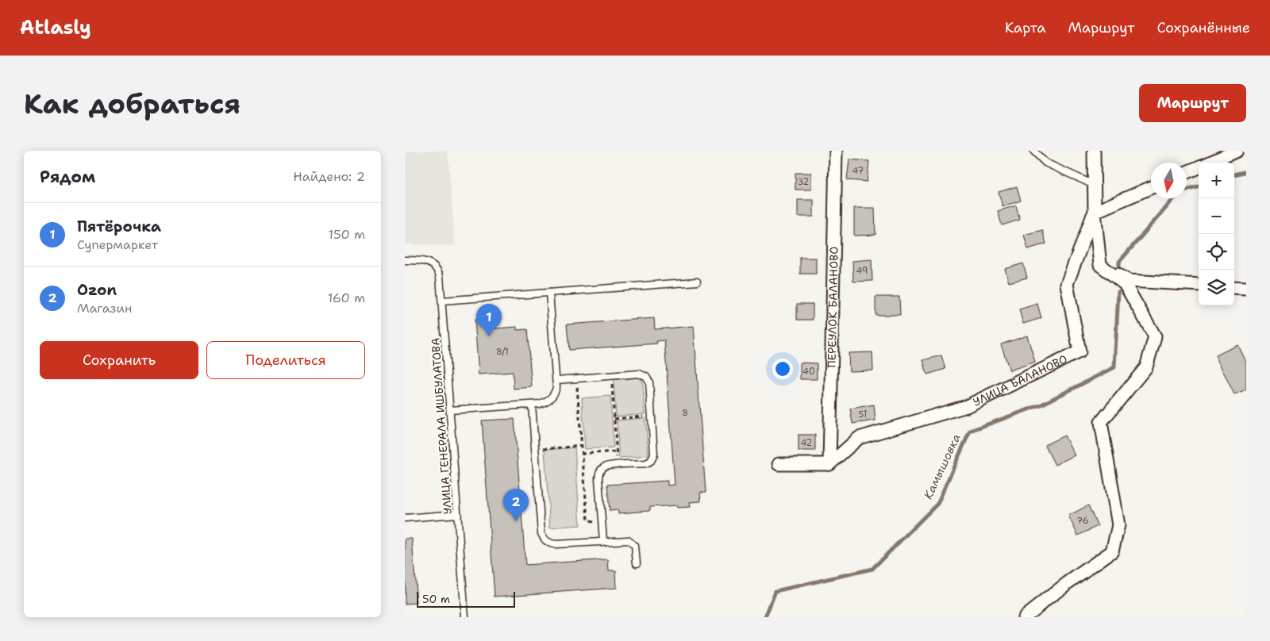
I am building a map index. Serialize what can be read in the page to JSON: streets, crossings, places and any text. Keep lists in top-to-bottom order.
{
  "streets": {
    "street": ["ПЕРЕУЛОК БАЛАНОВО", "УЛИЦА БАЛАНОВО"],
    "lane": ["УЛИЦА ГЕНЕРАЛА ИШБУЛАТОВА"]
  },
  "crossings": [
    ["ПЕРЕУЛОК БАЛАНОВО", "УЛИЦА БАЛАНОВО"]
  ],
  "water": ["Камышовка"],
  "house_numbers": [
    "47",
    "32",
    "49",
    "8/1",
    "40",
    "8",
    "51",
    "42",
    "76"
  ],
  "scale_bar": "50 m",
  "north": "bottom",
  "page": {
    "header": "Atlasly",
    "nav": ["Карта", "Маршрут", "Сохранённые"],
    "buttons": [
      "Маршрут",
      ["Сохранить", "Поделиться"]
    ],
    "title": "Как добраться",
    "heading": ["Рядом", "Найдено: 2"],
    "map_buttons": ["+", "−"],
    "list": [
      {
        "mark": "1",
        "name": "Пятёрочка",
        "note": "Супермаркет",
        "value": "150 m"
      },
      {
        "mark": "2",
        "name": "Ozon",
        "note": "Магазин",
        "value": "160 m"
      }
    ],
    "pins": ["1", "2"],
    "scale": "50 m"
  }
}
